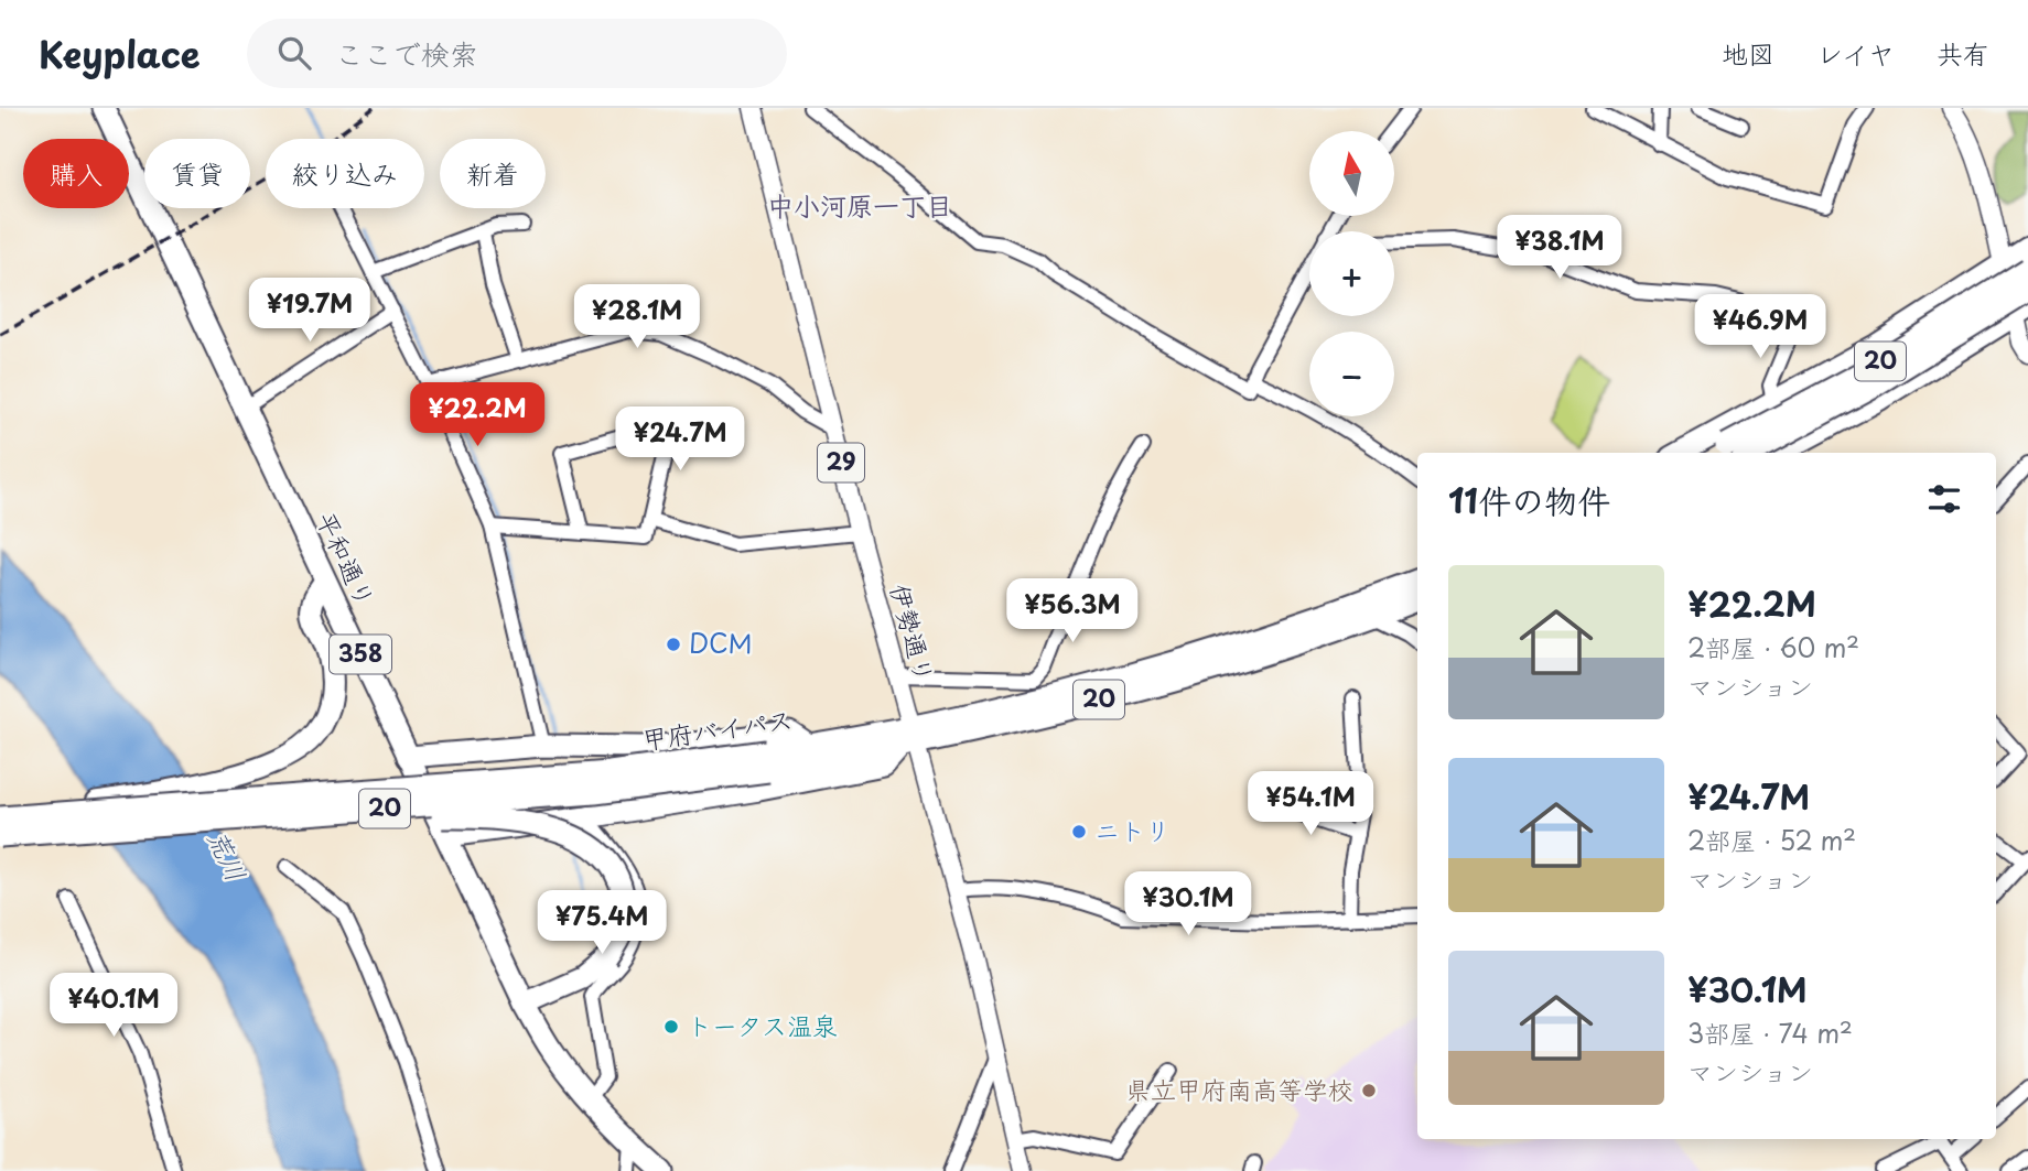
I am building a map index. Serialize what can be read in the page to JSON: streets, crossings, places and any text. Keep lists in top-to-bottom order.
{
  "streets": {
    "highway": [
      "20",
      "平和通り",
      "358",
      "甲府バイパス"
    ],
    "main road": ["29", "伊勢通り"]
  },
  "crossings": [
    ["伊勢通り", "甲府バイパス"]
  ],
  "districts": ["中小河原一丁目"],
  "water": ["荒川"],
  "places": [
    "DCM",
    "ニトリ",
    "トータス温泉",
    "県立甲府南高等学校"
  ],
  "north": "top",
  "page": {
    "header": "Keyplace",
    "search": "ここで検索",
    "nav": ["地図", "レイヤ", "共有"],
    "map_buttons": ["+", "−"],
    "chip": [
      "購入",
      "賃貸",
      "絞り込み",
      "新着"
    ],
    "price": [
      "¥38.1M",
      "¥19.7M",
      "¥28.1M",
      "¥46.9M",
      "¥22.2M",
      "¥24.7M",
      "¥56.3M",
      "¥54.1M",
      "¥30.1M",
      "¥75.4M",
      "¥40.1M"
    ],
    "heading": "11件の物件",
    "list": [
      {
        "name": "¥22.2M",
        "note": "2部屋 · 60 m² · マンション"
      },
      {
        "name": "¥24.7M",
        "note": "2部屋 · 52 m² · マンション"
      },
      {
        "name": "¥30.1M",
        "note": "3部屋 · 74 m² · マンション"
      }
    ]
  }
}
